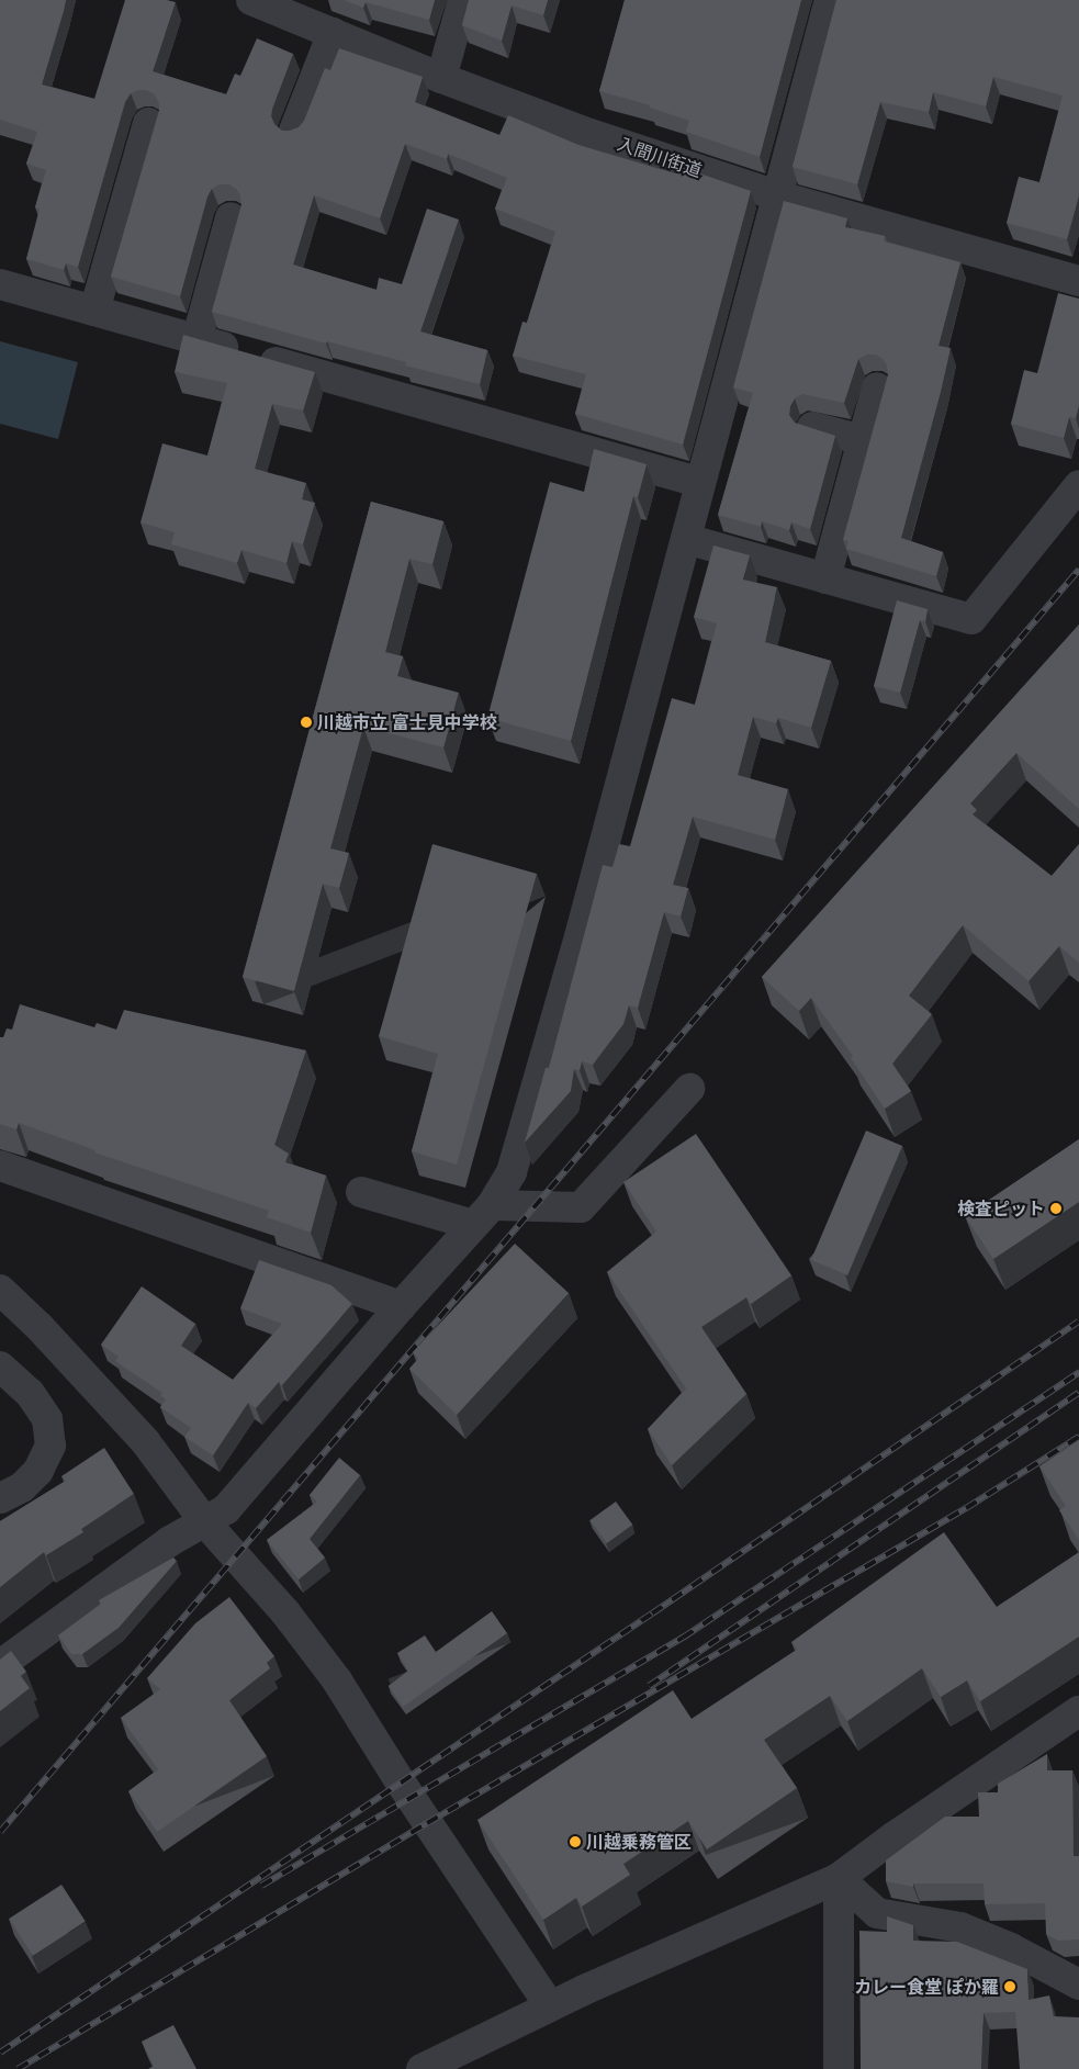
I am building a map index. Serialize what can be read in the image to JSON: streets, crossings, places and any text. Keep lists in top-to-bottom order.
{
  "streets": {
    "street": ["入間川街道"]
  },
  "places": [
    "川越市立 富士見中学校",
    "検査ピット",
    "川越乗務管区",
    "カレー食堂 ぽか羅"
  ]
}
